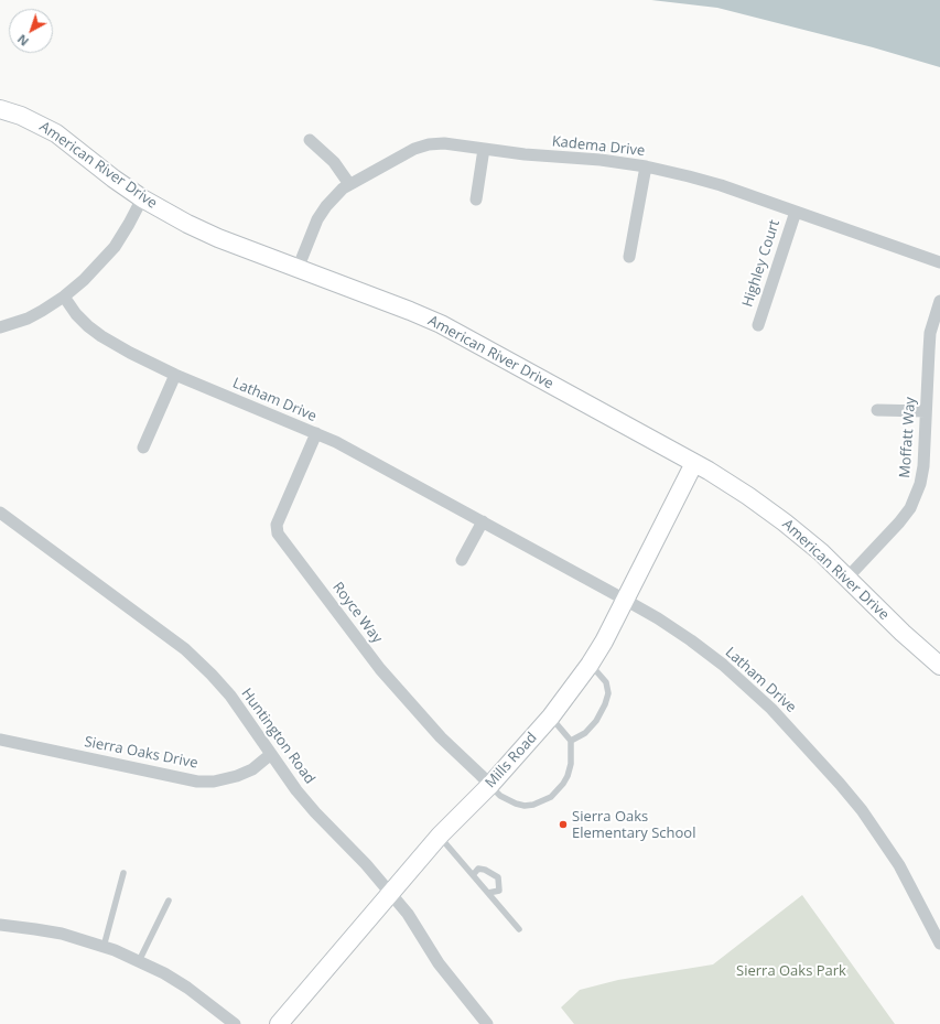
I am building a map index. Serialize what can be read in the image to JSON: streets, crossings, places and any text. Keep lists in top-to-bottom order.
{
  "streets": {
    "street": [
      "Kadema Drive",
      "American River Drive",
      "Highley Court",
      "Latham Drive",
      "Moffatt Way",
      "Royce Way",
      "Huntington Road",
      "Sierra Oaks Drive",
      "Mills Road"
    ]
  },
  "crossings": [
    ["Kadema Drive", "American River Drive"],
    ["Kadema Drive", "Highley Court"],
    ["American River Drive", "Moffatt Way"],
    ["American River Drive", "Mills Road"],
    ["Latham Drive", "Royce Way"],
    ["Latham Drive", "Mills Road"],
    ["Royce Way", "Mills Road"],
    ["Huntington Road", "Sierra Oaks Drive"],
    ["Huntington Road", "Mills Road"]
  ],
  "parks": ["Sierra Oaks Park"],
  "places": ["Sierra Oaks Elementary School"],
  "north": "bottom left"
}
